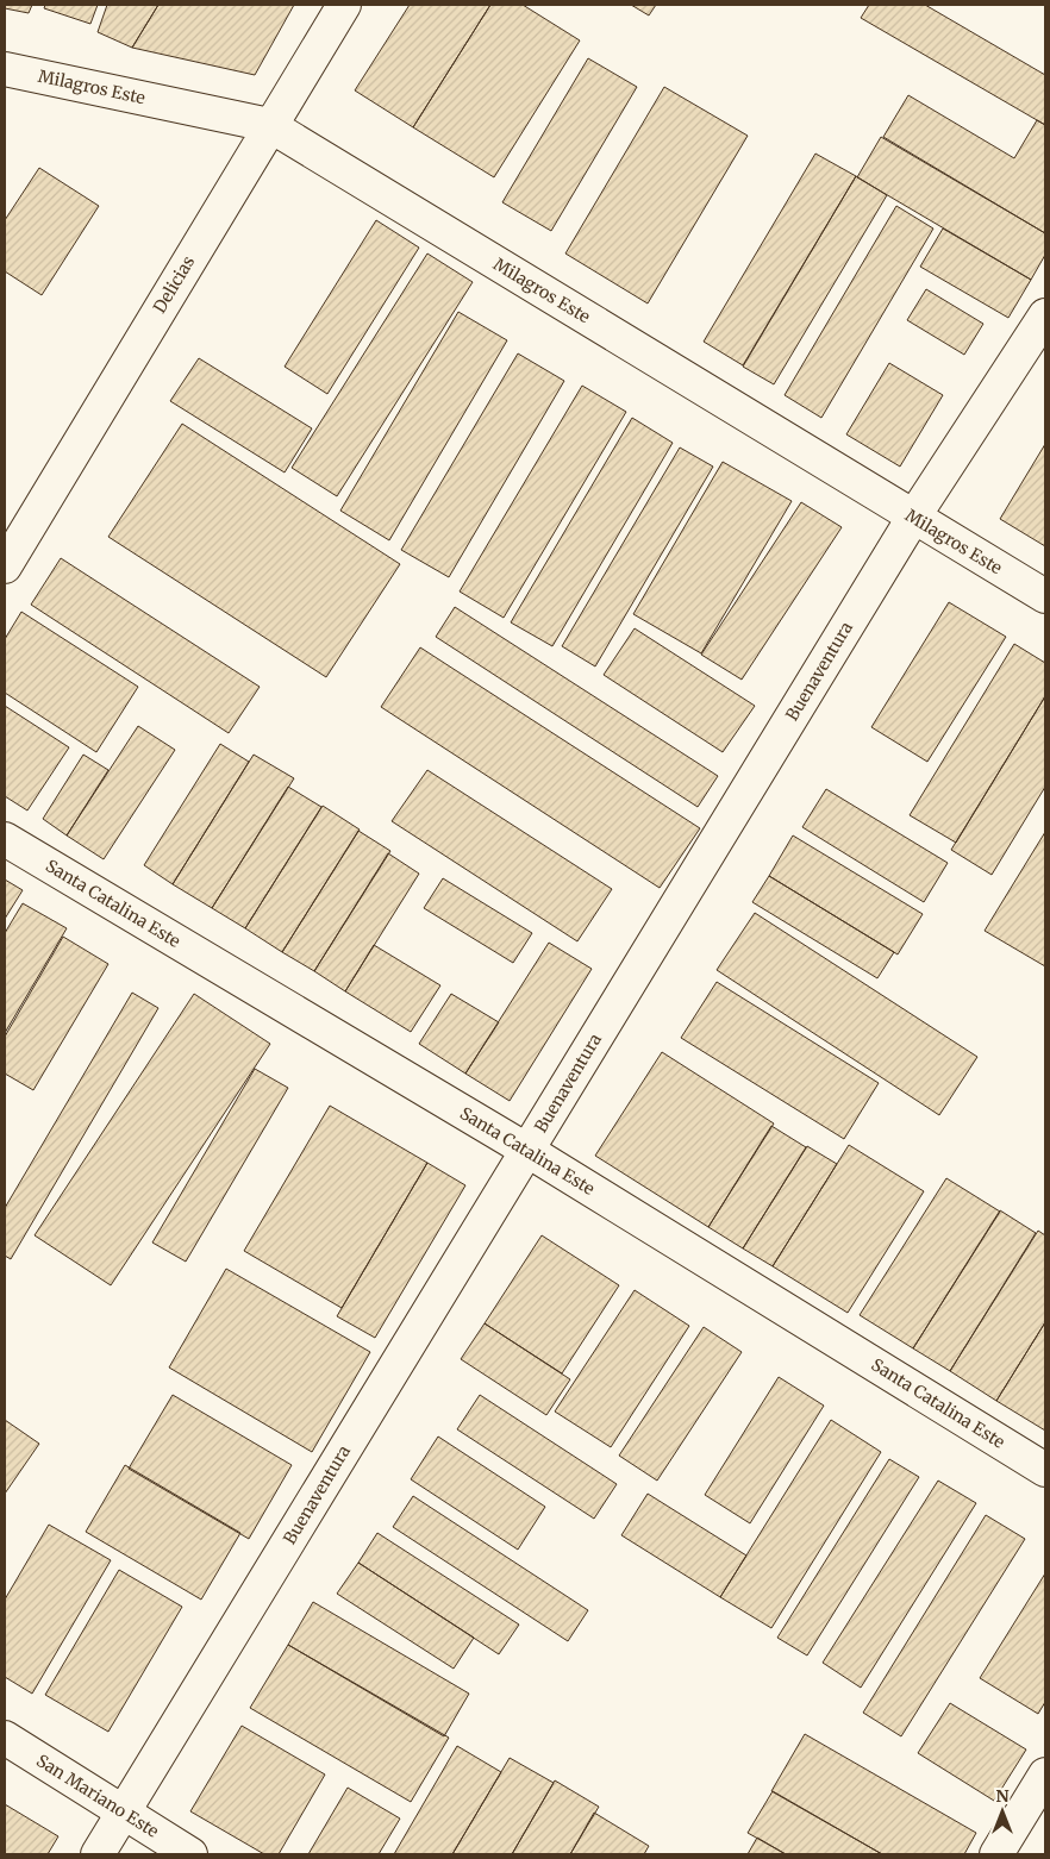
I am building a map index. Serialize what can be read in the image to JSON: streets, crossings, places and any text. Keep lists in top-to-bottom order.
{
  "streets": {
    "street": [
      "Milagros Este",
      "Delicias",
      "Buenaventura",
      "Santa Catalina Este",
      "San Mariano Este"
    ]
  },
  "crossings": [
    ["Milagros Este", "Delicias"],
    ["Milagros Este", "Buenaventura"],
    ["Buenaventura", "Santa Catalina Este"],
    ["Buenaventura", "San Mariano Este"]
  ],
  "north": "top"
}
